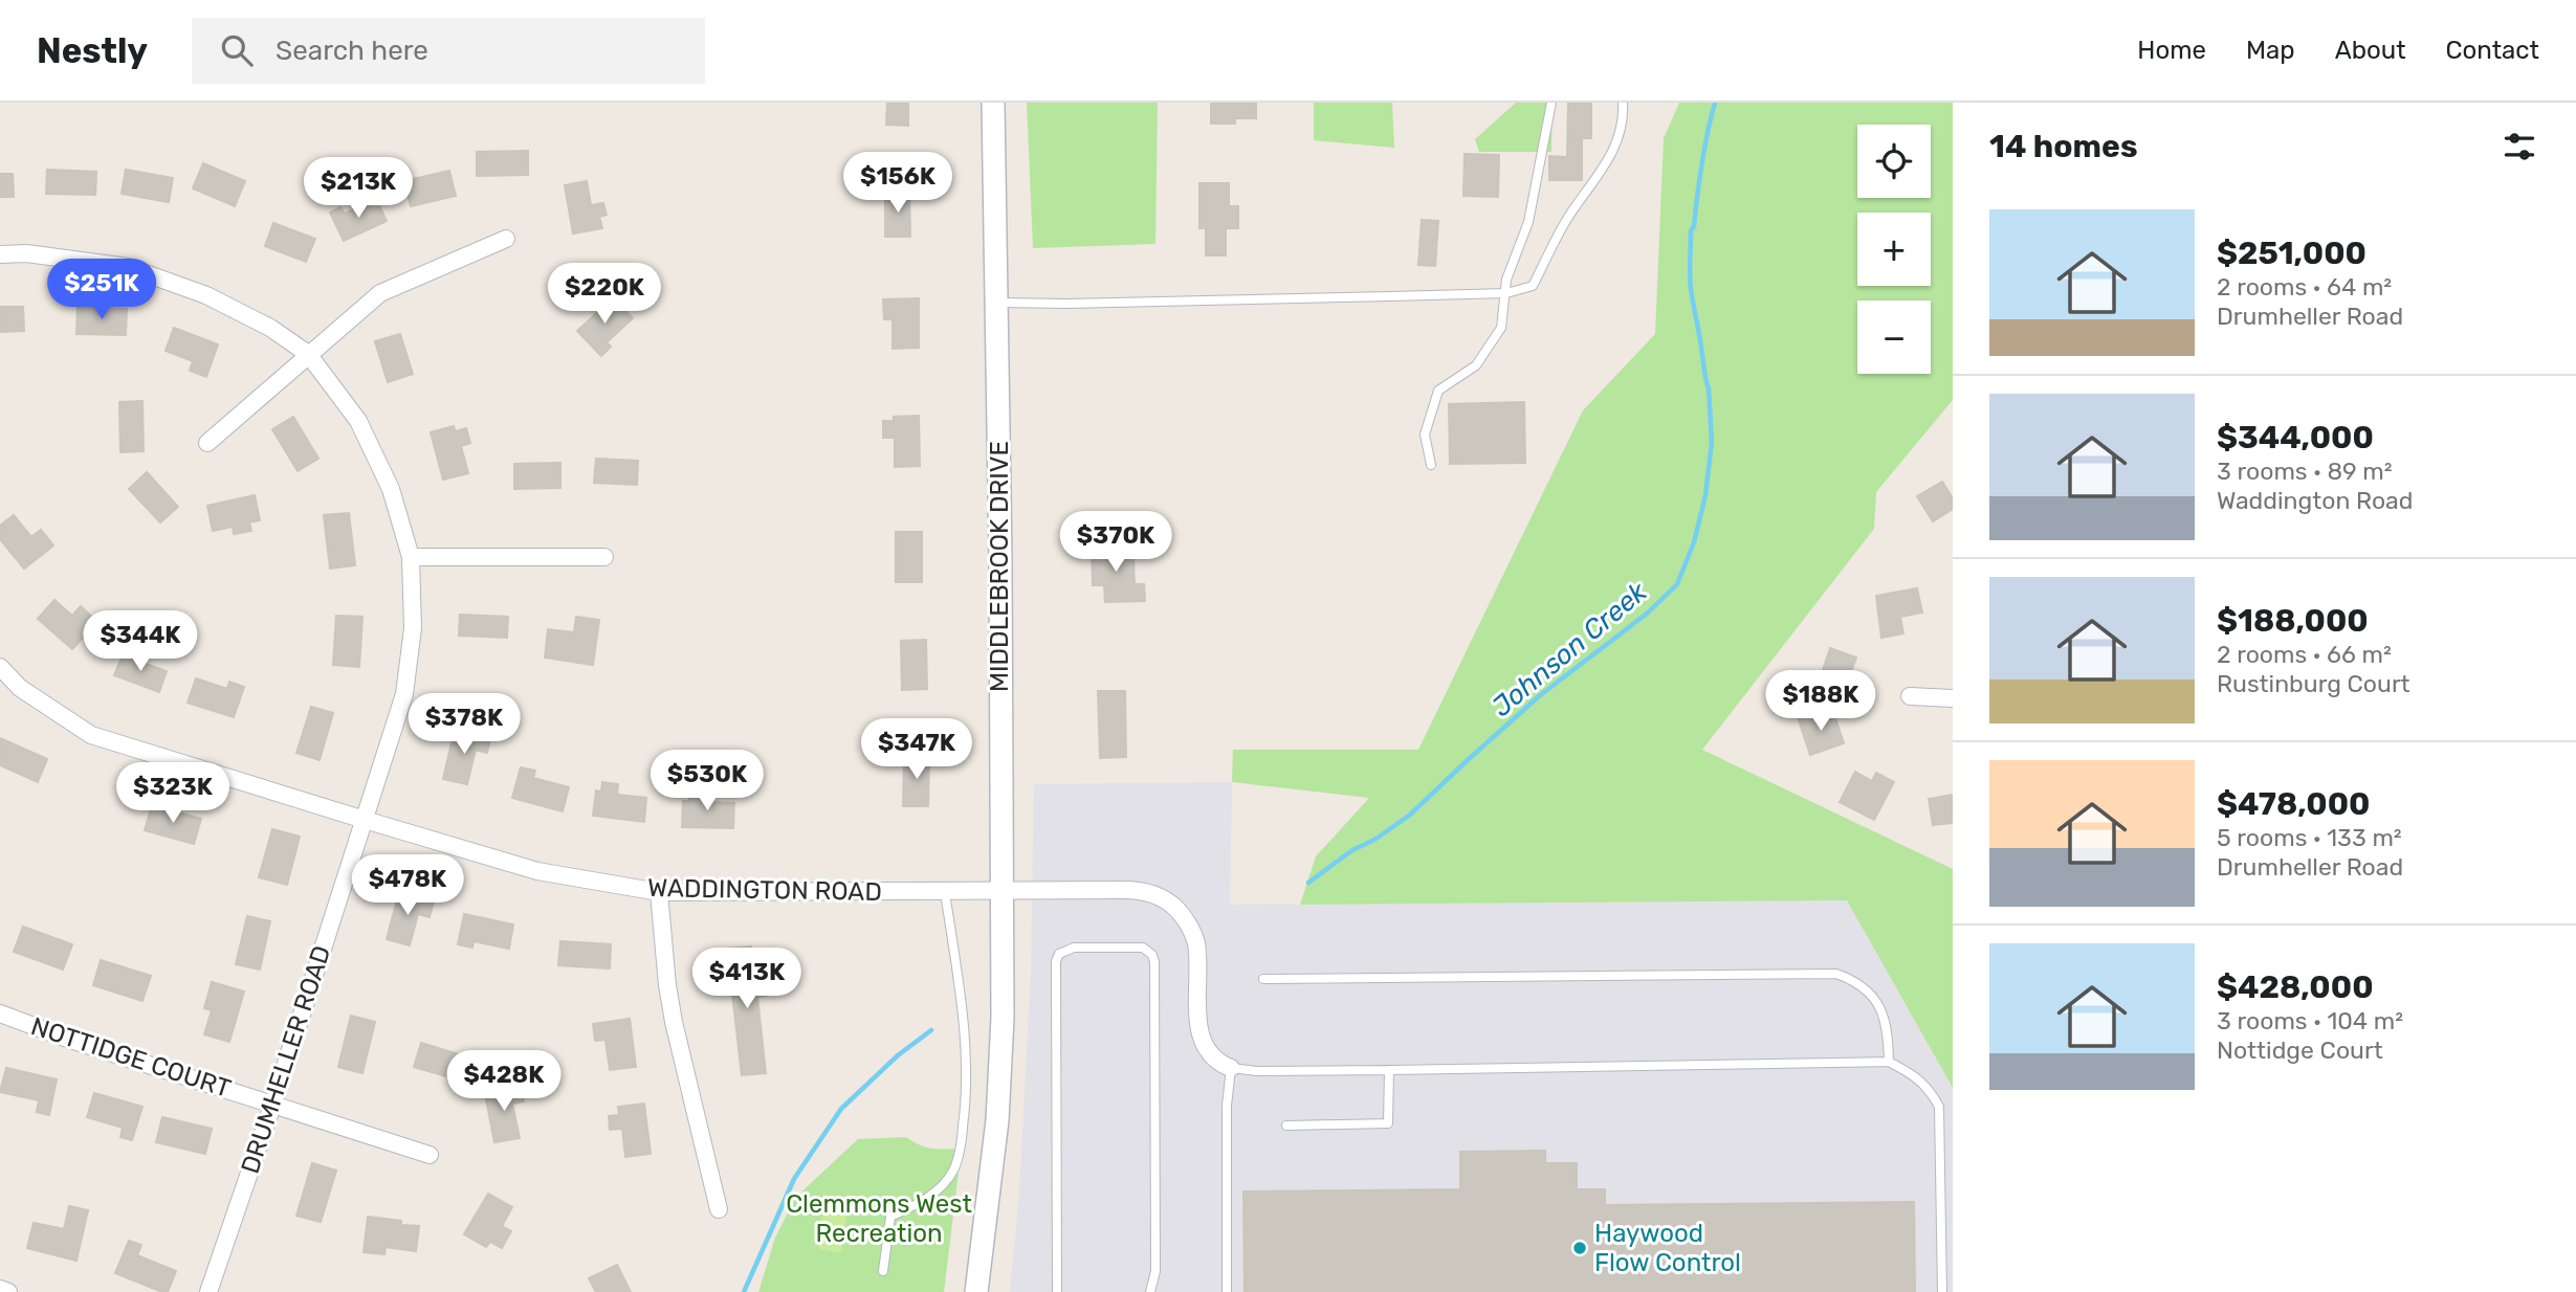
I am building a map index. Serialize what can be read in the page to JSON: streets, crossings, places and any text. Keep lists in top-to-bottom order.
{
  "streets": {
    "street": [
      "MIDDLEBROOK DRIVE",
      "WADDINGTON ROAD",
      "NOTTIDGE COURT",
      "DRUMHELLER ROAD"
    ]
  },
  "crossings": [
    ["MIDDLEBROOK DRIVE", "WADDINGTON ROAD"],
    ["WADDINGTON ROAD", "DRUMHELLER ROAD"],
    ["NOTTIDGE COURT", "DRUMHELLER ROAD"]
  ],
  "water": ["Johnson Creek"],
  "parks": ["Clemmons West Recreation"],
  "places": ["Haywood Flow Control"],
  "page": {
    "header": "Nestly",
    "search": "Search here",
    "nav": [
      "Home",
      "Map",
      "About",
      "Contact"
    ],
    "heading": "14 homes",
    "map_buttons": ["+", "−"],
    "price": [
      "$156K",
      "$213K",
      "$251K",
      "$220K",
      "$370K",
      "$344K",
      "$188K",
      "$378K",
      "$347K",
      "$530K",
      "$323K",
      "$478K",
      "$413K",
      "$428K"
    ],
    "list": [
      {
        "name": "$251,000",
        "note": "2 rooms · 64 m² · Drumheller Road"
      },
      {
        "name": "$344,000",
        "note": "3 rooms · 89 m² · Waddington Road"
      },
      {
        "name": "$188,000",
        "note": "2 rooms · 66 m² · Rustinburg Court"
      },
      {
        "name": "$478,000",
        "note": "5 rooms · 133 m² · Drumheller Road"
      },
      {
        "name": "$428,000",
        "note": "3 rooms · 104 m² · Nottidge Court"
      }
    ]
  }
}
